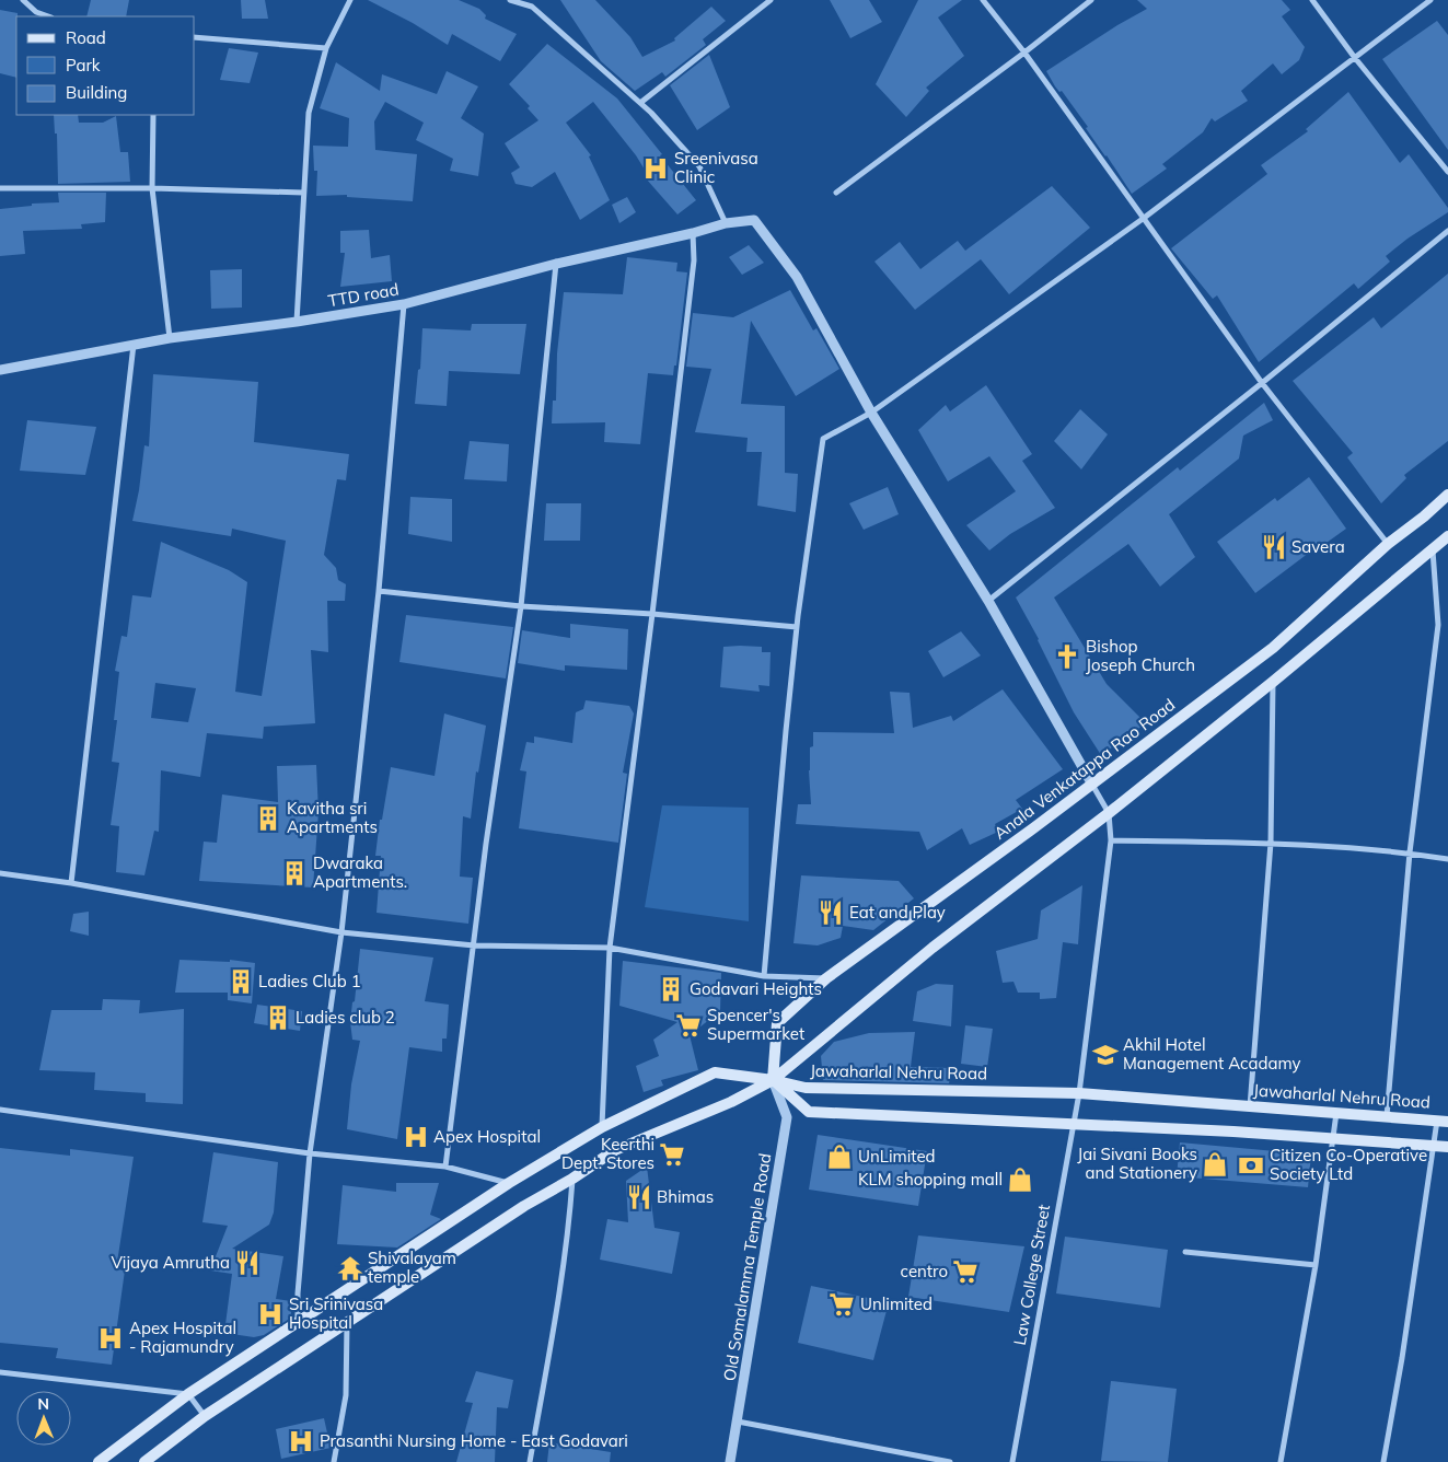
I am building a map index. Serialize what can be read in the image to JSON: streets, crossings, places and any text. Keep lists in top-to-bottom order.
{
  "streets": {
    "main road": ["Anala Venkatappa Rao Road", "Jawaharlal Nehru Road"],
    "street": ["TTD road", "Old Somalamma Temple Road", "Law College Street"]
  },
  "crossings": [
    ["Anala Venkatappa Rao Road", "Jawaharlal Nehru Road"],
    ["Anala Venkatappa Rao Road", "Old Somalamma Temple Road"],
    ["Jawaharlal Nehru Road", "Old Somalamma Temple Road"],
    ["Jawaharlal Nehru Road", "Law College Street"]
  ],
  "places": {
    "hospital": [
      "Sreenivasa Clinic",
      "Apex Hospital",
      "Sri Srinivasa Hospital",
      "Apex Hospital - Rajamundry",
      "Prasanthi Nursing Home - East Godavari"
    ],
    "restaurant": [
      "Savera",
      "Eat and Play",
      "Bhimas",
      "Vijaya Amrutha"
    ],
    "church": ["Bishop Joseph Church"],
    "building": [
      "Kavitha sri Apartments",
      "Dwaraka Apartments.",
      "Ladies Club 1",
      "Godavari Heights",
      "Ladies club 2"
    ],
    "supermarket": [
      "Spencer's Supermarket",
      "Keerthi Dept. Stores",
      "centro",
      "Unlimited"
    ],
    "school or university": ["Akhil Hotel Management Acadamy"],
    "shop": ["UnLimited", "Jai Sivani Books and Stationery", "KLM shopping mall"],
    "bank": ["Citizen Co-Operative Society Ltd"],
    "temple": ["Shivalayam temple"]
  },
  "legend": ["Road", "Park", "Building"],
  "north": "top"
}
